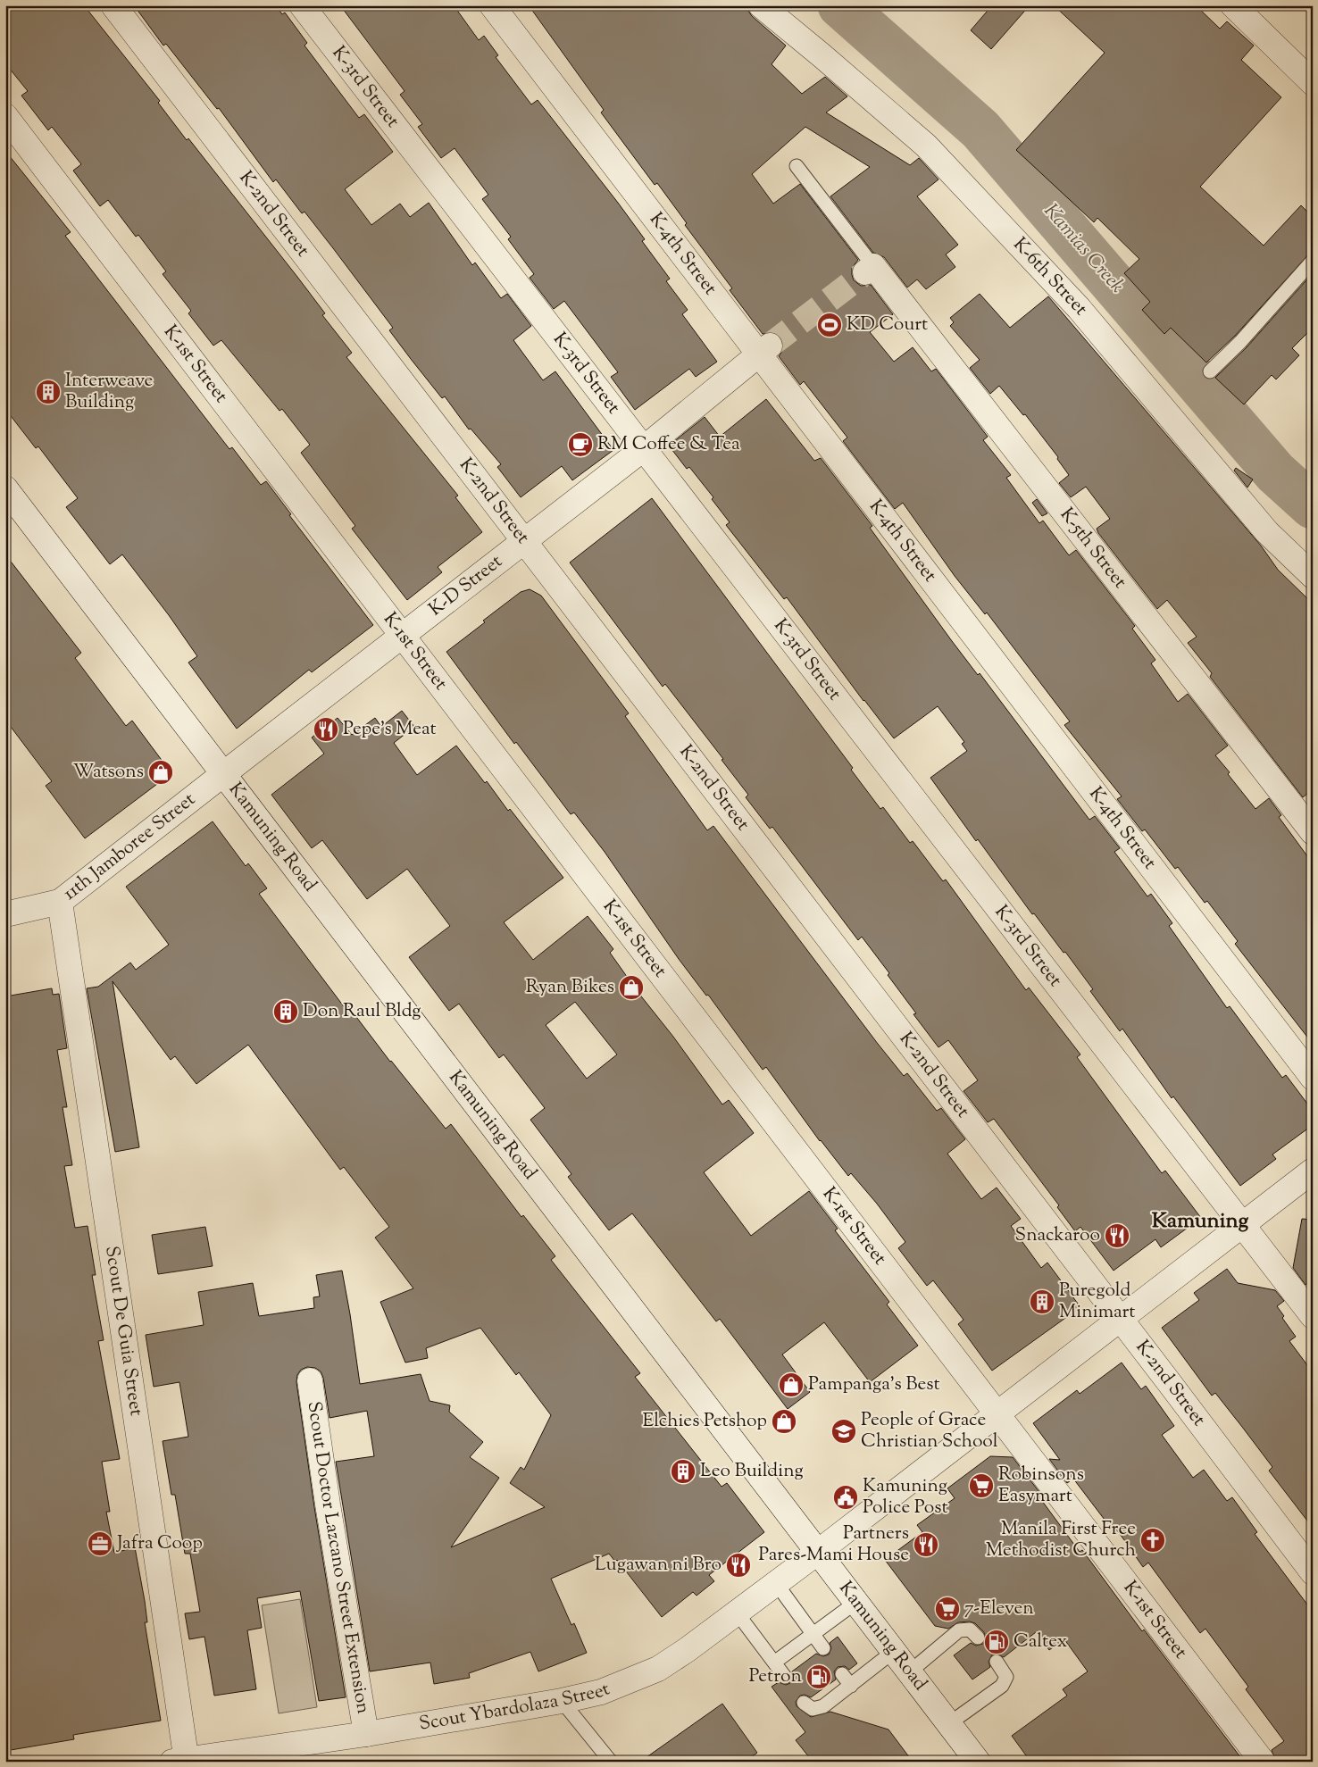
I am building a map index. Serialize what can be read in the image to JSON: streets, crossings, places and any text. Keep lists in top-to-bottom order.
{
  "streets": {
    "street": [
      "K-3rd Street",
      "K-2nd Street",
      "K-4th Street",
      "K-6th Street",
      "K-1st Street",
      "K-5th Street",
      "K-D Street",
      "Kamuning Road",
      "11th Jamboree Street",
      "Scout De Guia Street",
      "Scout Doctor Lazcano Street Extension",
      "Scout Ybardolaza Street"
    ]
  },
  "crossings": [
    ["K-3rd Street", "K-D Street"],
    ["K-3rd Street", "Scout Ybardolaza Street"],
    ["K-2nd Street", "K-D Street"],
    ["K-2nd Street", "Scout Ybardolaza Street"],
    ["K-4th Street", "K-D Street"],
    ["K-1st Street", "K-D Street"],
    ["K-1st Street", "Scout Ybardolaza Street"],
    ["K-D Street", "Kamuning Road"],
    ["K-D Street", "11th Jamboree Street"],
    ["Kamuning Road", "11th Jamboree Street"],
    ["Kamuning Road", "Scout Ybardolaza Street"],
    ["11th Jamboree Street", "Scout De Guia Street"],
    ["Scout De Guia Street", "Scout Ybardolaza Street"],
    ["Scout Doctor Lazcano Street Extension", "Scout Ybardolaza Street"]
  ],
  "districts": ["Kamuning"],
  "water": ["Kamias Creek"],
  "places": {
    "sports": ["KD Court"],
    "building": [
      "Interweave Building",
      "Don Raul Bldg",
      "Puregold Minimart",
      "Leo Building"
    ],
    "cafe": ["RM Coffee & Tea"],
    "restaurant": [
      "Pepe's Meat",
      "Snackaroo",
      "Partners Pares-Mami House",
      "Lugawan ni Bro"
    ],
    "shop": [
      "Watsons",
      "Ryan Bikes",
      "Pampanga's Best",
      "Elchies Petshop"
    ],
    "school or university": ["People of Grace Christian School"],
    "supermarket": ["Robinsons Easymart", "7-Eleven"],
    "public building": ["Kamuning Police Post"],
    "church": ["Manila First Free Methodist Church"],
    "office": ["Jafra Coop"],
    "fuel station": ["Caltex", "Petron"]
  }
}
